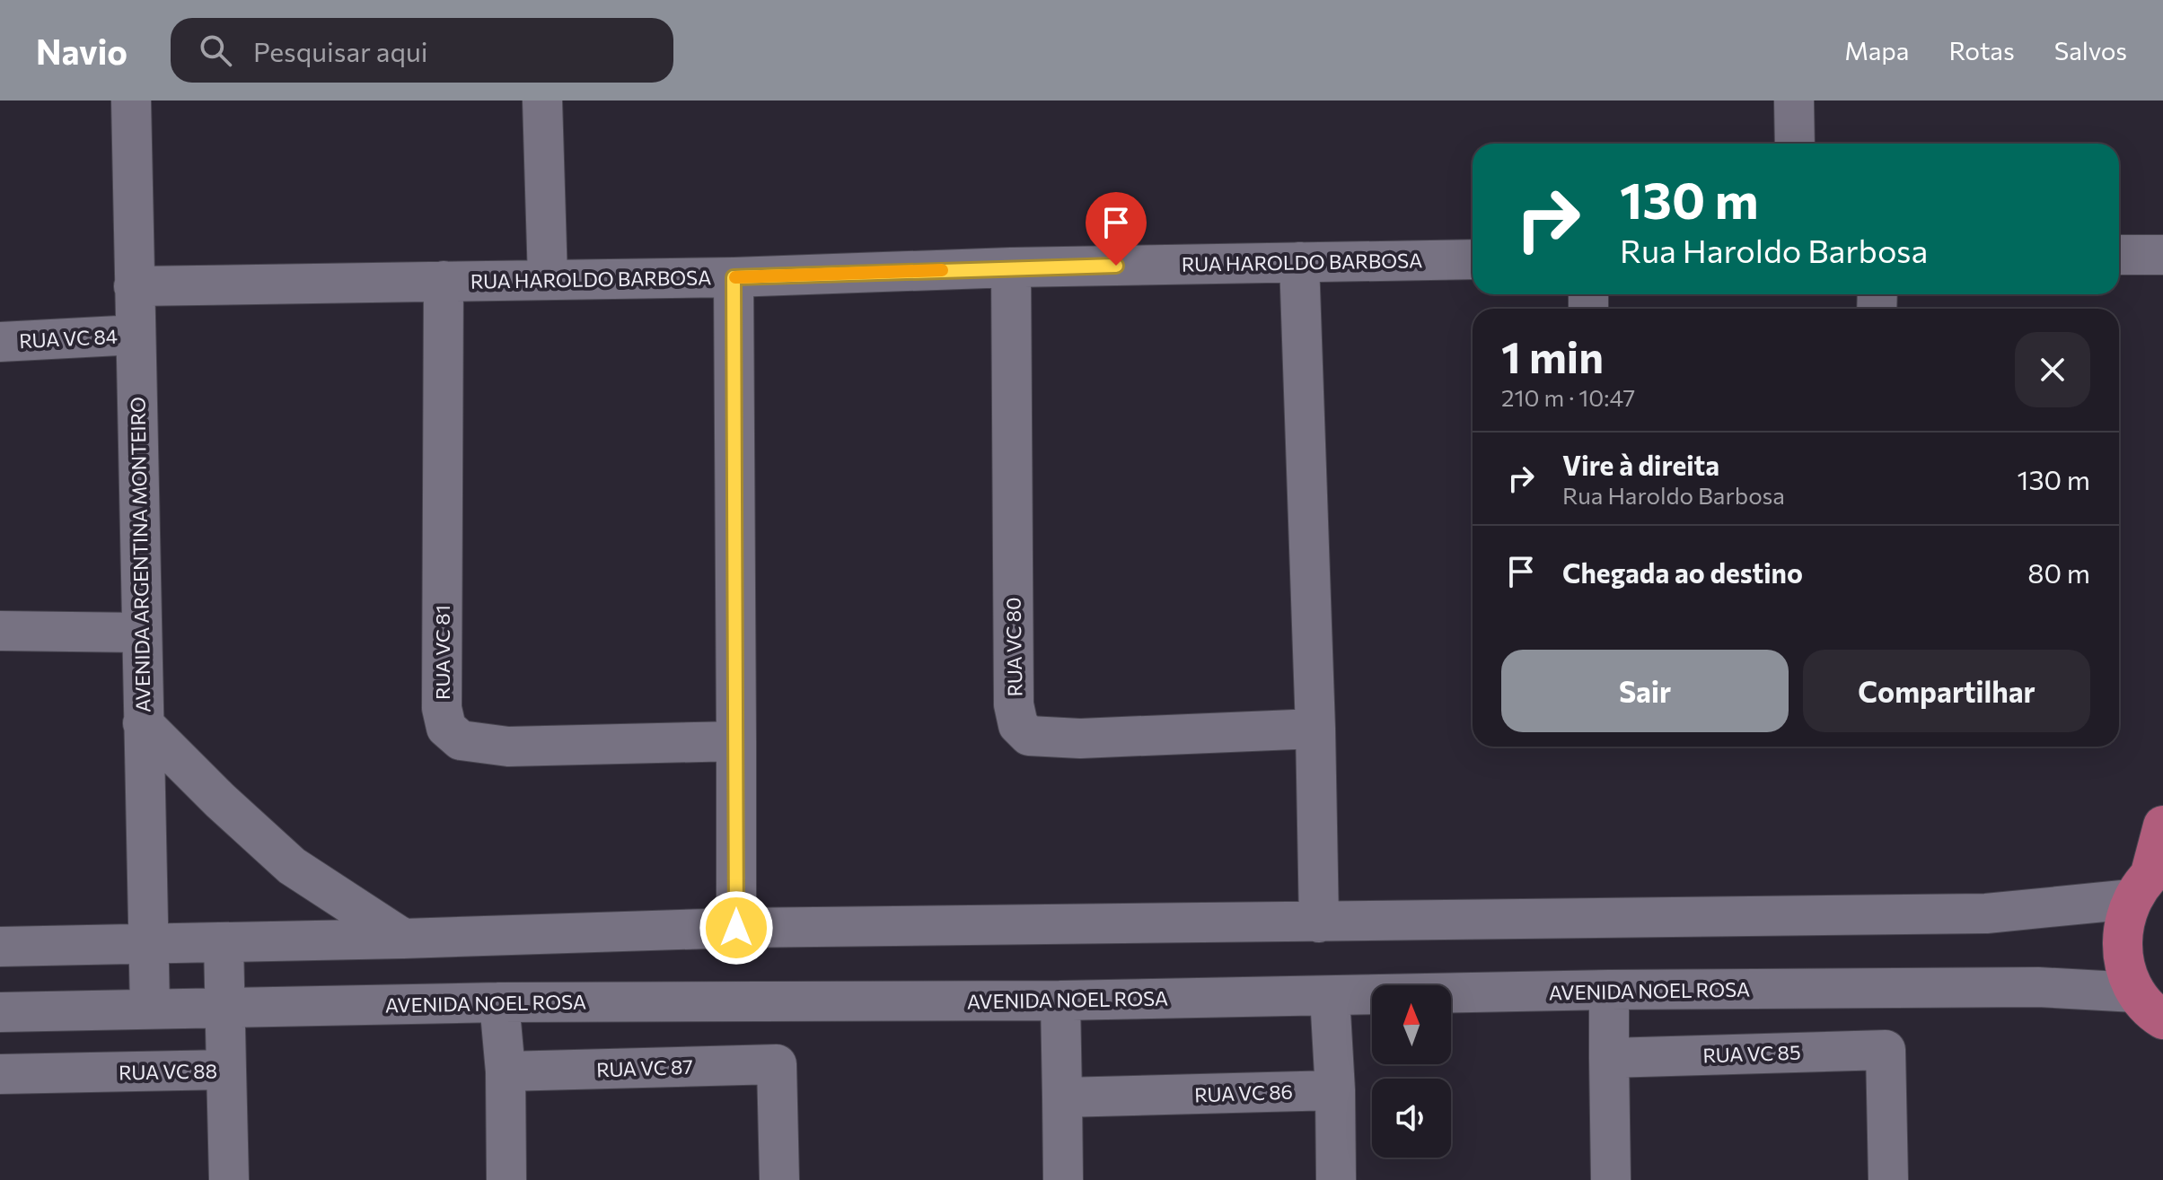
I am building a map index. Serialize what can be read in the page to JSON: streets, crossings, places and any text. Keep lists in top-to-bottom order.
{
  "streets": {
    "street": [
      "RUA HAROLDO BARBOSA",
      "RUA VC 84",
      "AVENIDA ARGENTINA MONTEIRO",
      "RUA VC 80",
      "RUA VC 81",
      "AVENIDA NOEL ROSA",
      "RUA VC 85",
      "RUA VC 87",
      "RUA VC 88",
      "RUA VC 86"
    ]
  },
  "crossings": [
    ["RUA HAROLDO BARBOSA", "AVENIDA ARGENTINA MONTEIRO"],
    ["RUA HAROLDO BARBOSA", "RUA VC 80"],
    ["RUA HAROLDO BARBOSA", "RUA VC 81"],
    ["RUA VC 84", "AVENIDA ARGENTINA MONTEIRO"],
    ["AVENIDA ARGENTINA MONTEIRO", "AVENIDA NOEL ROSA"]
  ],
  "north": "top",
  "page": {
    "header": "Navio",
    "search": "Pesquisar aqui",
    "nav": ["Mapa", "Rotas", "Salvos"],
    "turn": ["130 m", "Rua Haroldo Barbosa"],
    "heading": ["1 min", "210 m · 10:47"],
    "list": [
      {
        "name": "Vire à direita",
        "note": "Rua Haroldo Barbosa",
        "value": "130 m"
      },
      {
        "name": "Chegada ao destino",
        "value": "80 m"
      }
    ],
    "buttons": ["Sair", "Compartilhar"]
  }
}
